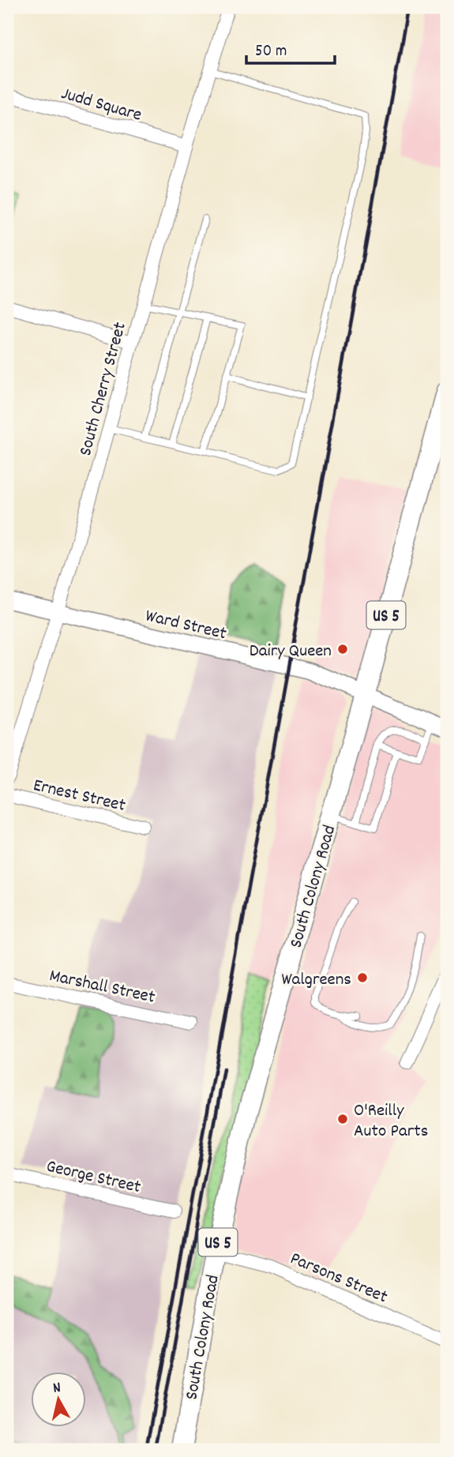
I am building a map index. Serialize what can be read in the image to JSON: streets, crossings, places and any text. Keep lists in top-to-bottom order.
{
  "streets": {
    "main road": ["US 5", "South Colony Road"],
    "street": [
      "Judd Square",
      "South Cherry Street",
      "Ward Street",
      "Ernest Street",
      "Marshall Street",
      "George Street",
      "Parsons Street"
    ]
  },
  "crossings": [
    ["Judd Square", "South Cherry Street"],
    ["South Cherry Street", "Ward Street"],
    ["Ward Street", "South Colony Road"],
    ["South Colony Road", "Parsons Street"]
  ],
  "places": ["Dairy Queen", "Walgreens", "O'Reilly Auto Parts"],
  "scale_bar": "50 m",
  "north": "top"
}
